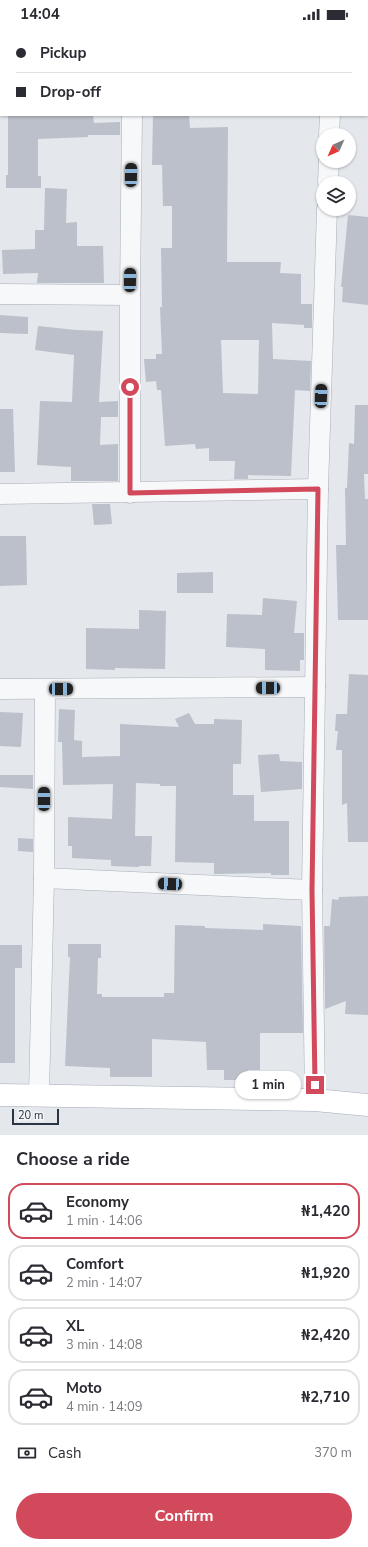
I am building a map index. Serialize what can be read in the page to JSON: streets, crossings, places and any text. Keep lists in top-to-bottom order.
{
  "scale_bar": "20 m",
  "north": "bottom left",
  "page": {
    "status": "14:04",
    "banner": ["Pickup", "Drop-off"],
    "bubble": "1 min",
    "scale": "20 m",
    "heading": "Choose a ride",
    "list": [
      {
        "name": "Economy",
        "note": "1 min · 14:06",
        "value": "₦1,420"
      },
      {
        "name": "Comfort",
        "note": "2 min · 14:07",
        "value": "₦1,920"
      },
      {
        "name": "XL",
        "note": "3 min · 14:08",
        "value": "₦2,420"
      },
      {
        "name": "Moto",
        "note": "4 min · 14:09",
        "value": "₦2,710"
      }
    ],
    "pay": ["Cash", "370 m"],
    "buttons": "Confirm"
  }
}
